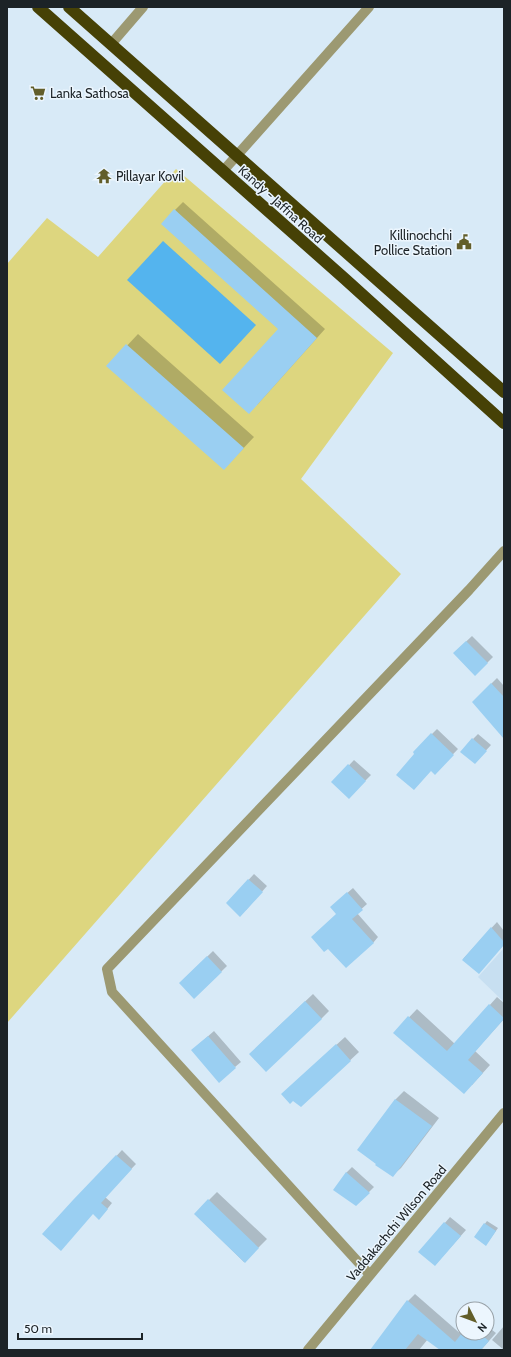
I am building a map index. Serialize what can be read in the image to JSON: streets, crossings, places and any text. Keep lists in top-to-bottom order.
{
  "streets": {
    "highway": ["Kandy - Jaffna Road"],
    "street": ["Vaddakachchi Wilson Road"]
  },
  "places": {
    "supermarket": ["Lanka Sathosa"],
    "temple": ["Pillayar Kovil"],
    "public building": ["Killinochchi Pollice Station"]
  },
  "scale_bar": "50 m",
  "north": "bottom right"
}
